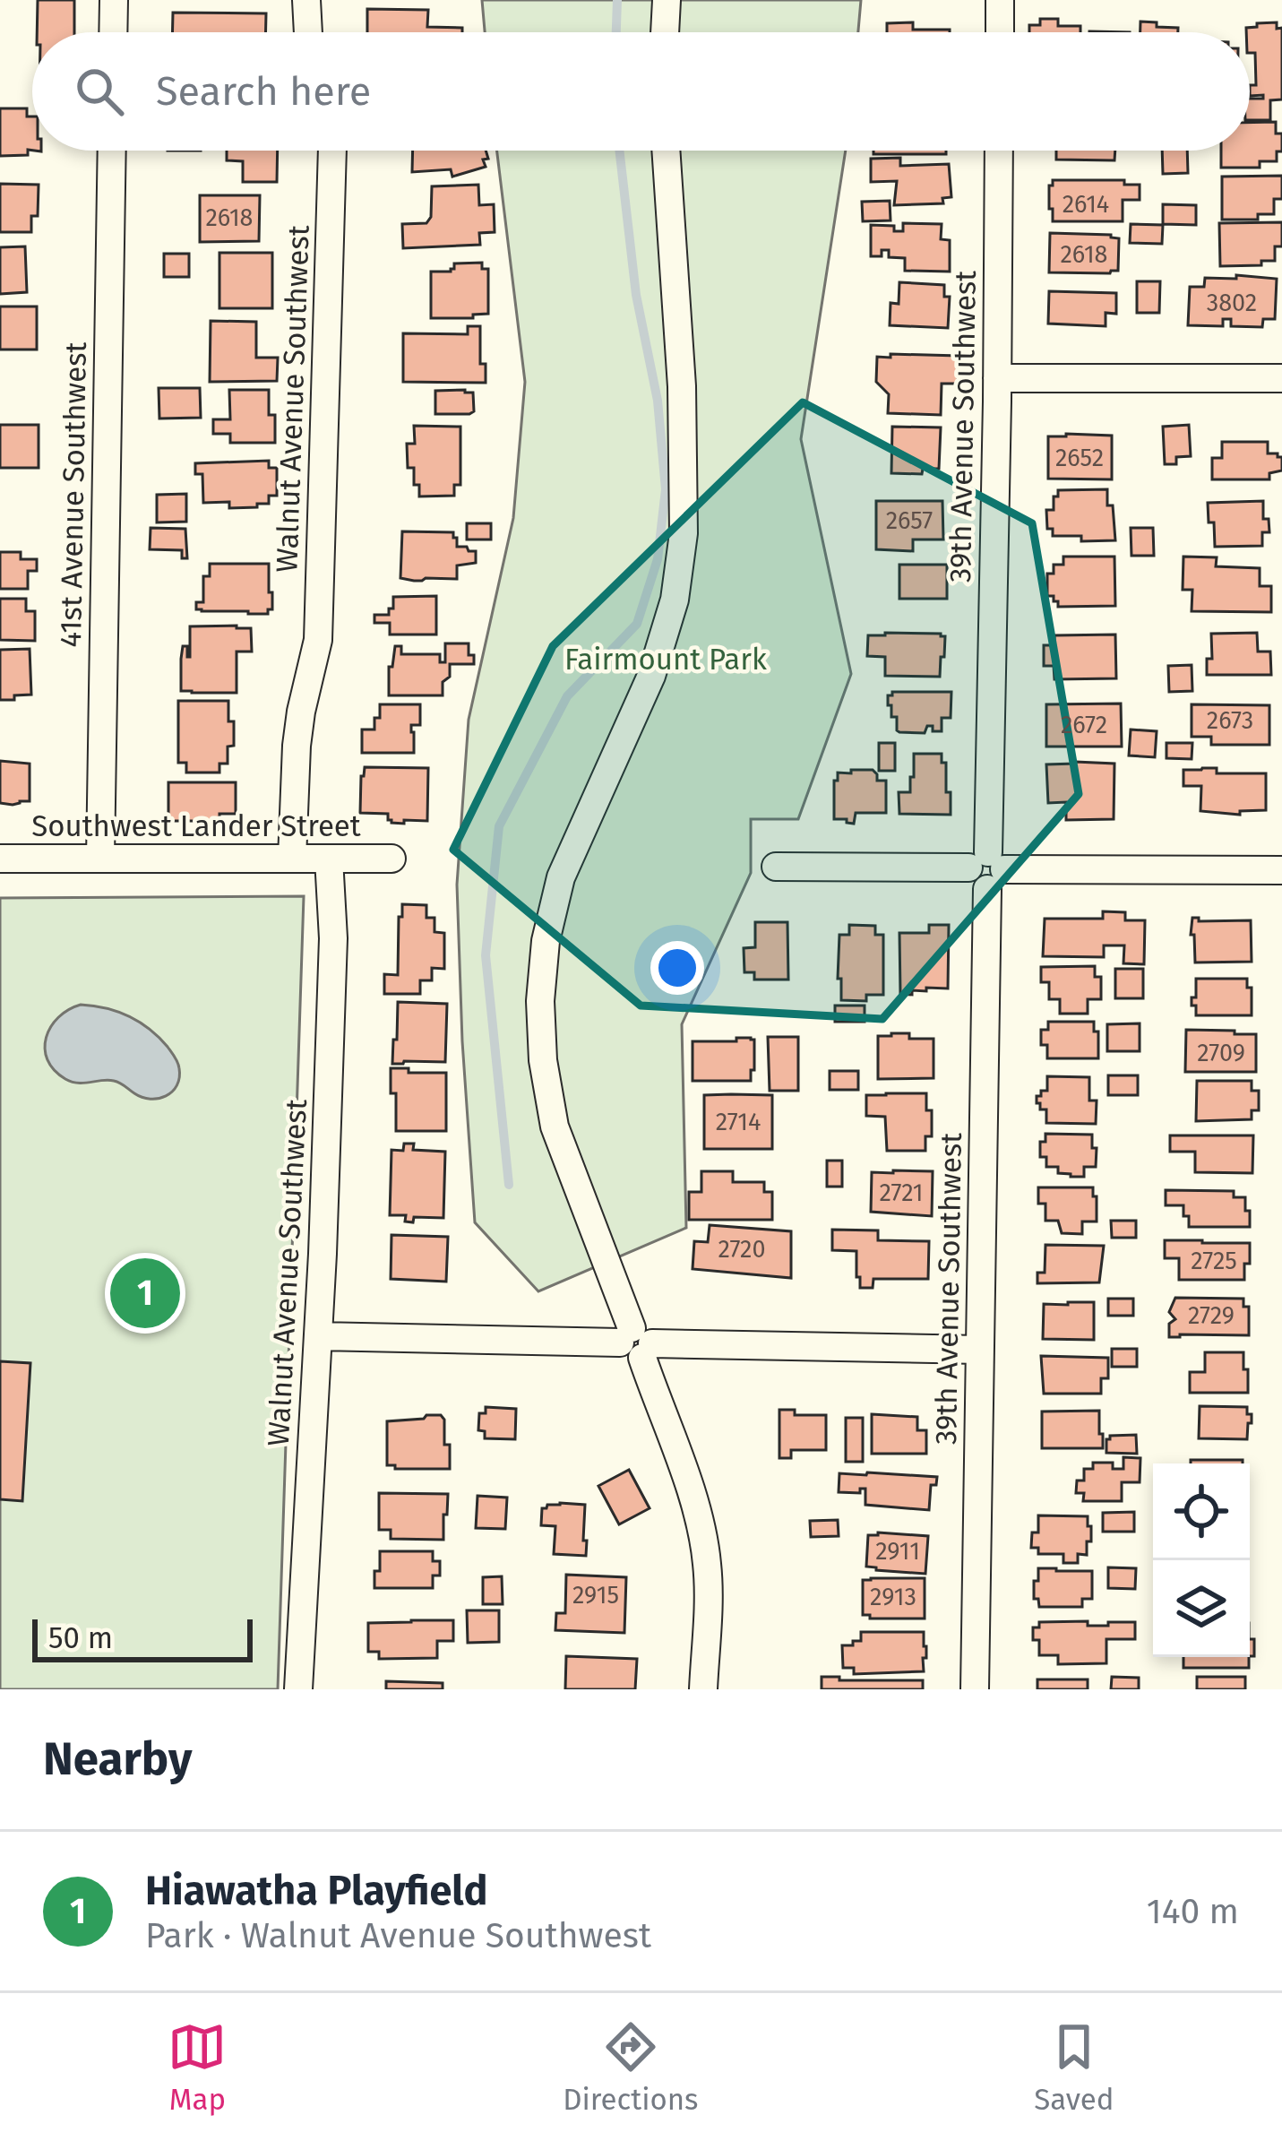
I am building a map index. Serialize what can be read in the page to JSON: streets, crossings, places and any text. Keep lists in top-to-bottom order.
{
  "streets": {
    "street": [
      "Walnut Avenue Southwest",
      "39th Avenue Southwest",
      "41st Avenue Southwest",
      "Southwest Lander Street"
    ]
  },
  "crossings": [
    ["Walnut Avenue Southwest", "Southwest Lander Street"],
    ["41st Avenue Southwest", "Southwest Lander Street"]
  ],
  "parks": ["Fairmount Park"],
  "house_numbers": [
    "2614",
    "2618",
    "2618",
    "3802",
    "2652",
    "2657",
    "2673",
    "2672",
    "2709",
    "2714",
    "2721",
    "2720",
    "2725",
    "2729",
    "2911",
    "2915",
    "2913"
  ],
  "scale_bar": "50 m",
  "page": {
    "search": "Search here",
    "pins": "1",
    "scale": "50 m",
    "heading": "Nearby",
    "list": [
      {
        "mark": "1",
        "name": "Hiawatha Playfield",
        "note": "Park · Walnut Avenue Southwest",
        "value": "140 m"
      }
    ],
    "nav": ["Map", "Directions", "Saved"]
  }
}
